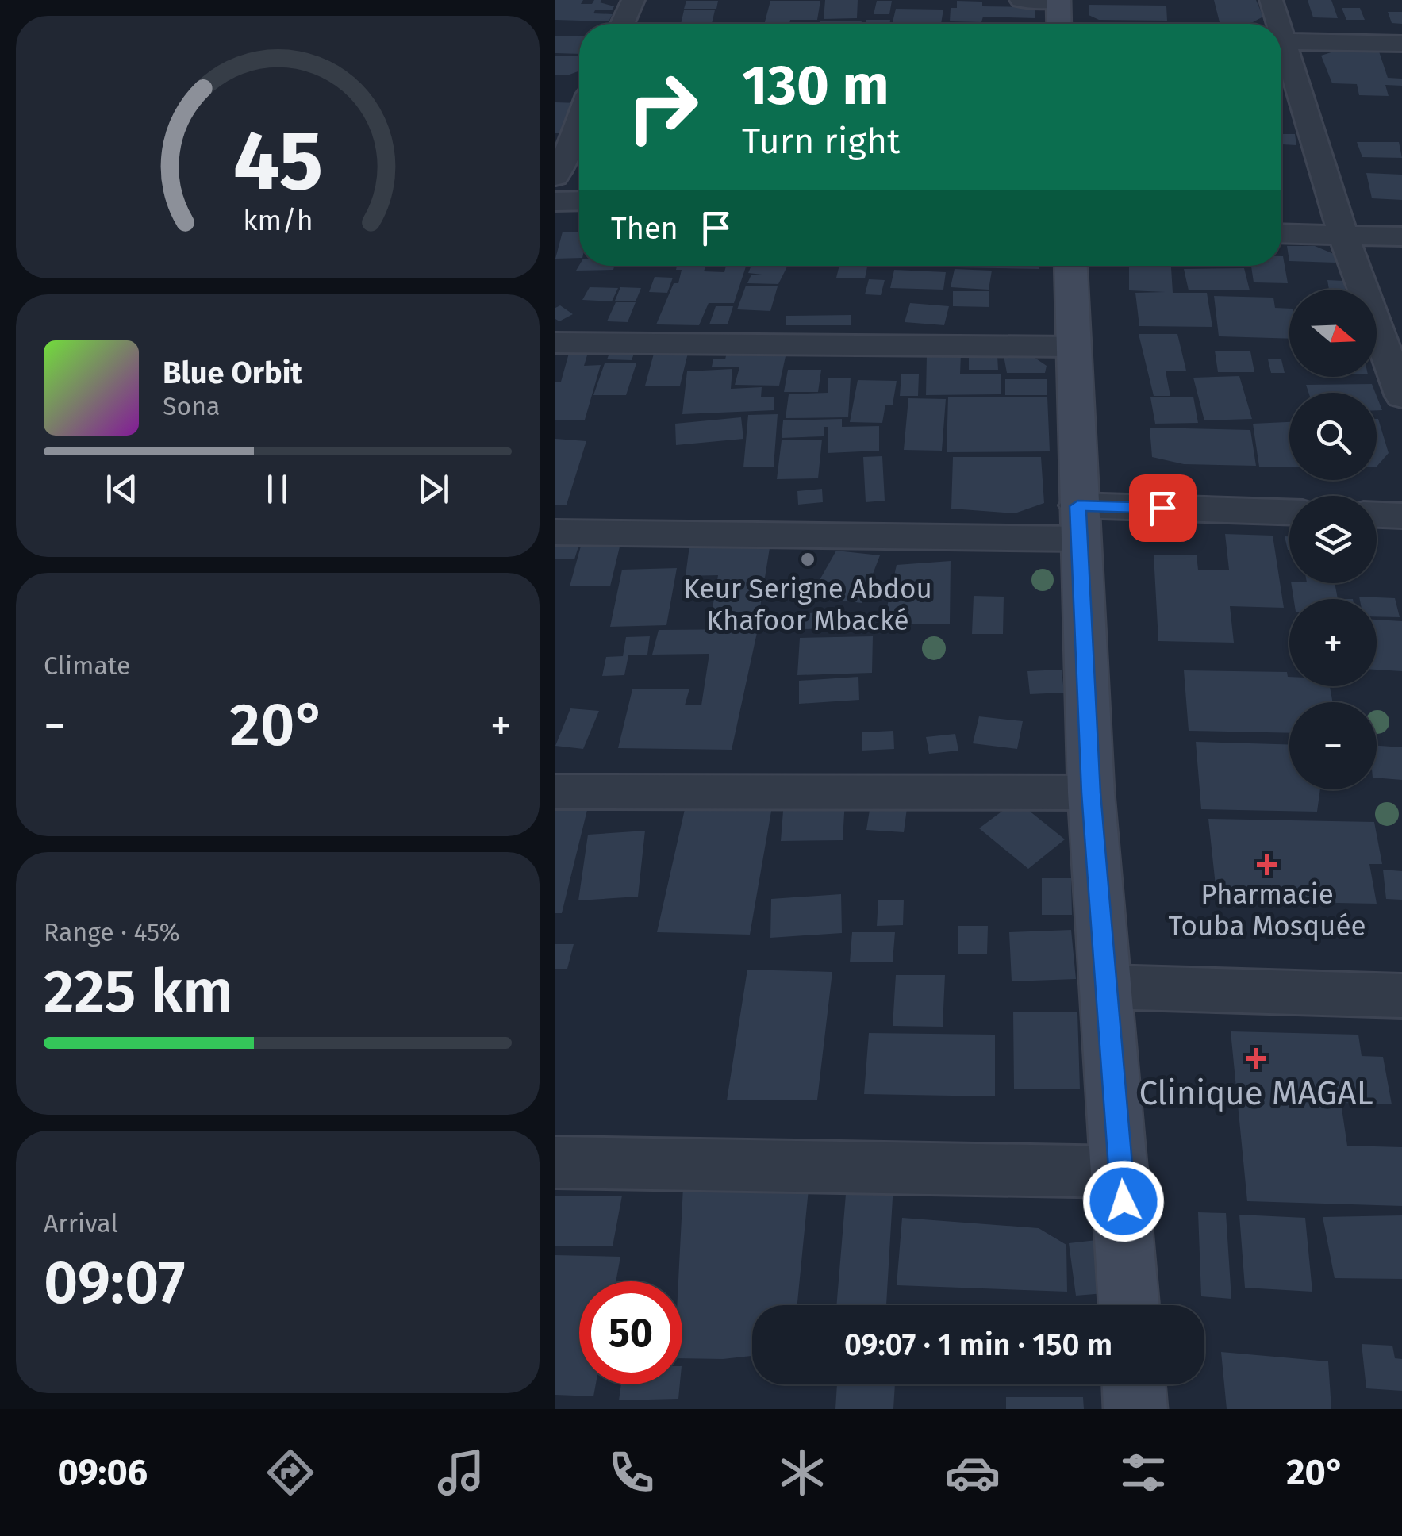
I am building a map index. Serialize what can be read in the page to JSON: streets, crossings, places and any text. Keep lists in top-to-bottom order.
{
  "places": {
    "other": ["Keur Serigne Abdou Khafoor Mbacké"],
    "health": ["Pharmacie Touba Mosquée", "Clinique MAGAL"]
  },
  "north": "right",
  "page": {
    "turn": ["130 m", "Turn right"],
    "then": "Then",
    "map_buttons": ["+", "−"],
    "song": ["Blue Orbit", "Sona"],
    "tile": [
      "Climate",
      ["Range · 45%", "225 km"],
      ["Arrival", "09:07"]
    ],
    "heat": ["−", "20°", "+"],
    "limit": "50",
    "trip": "09:07 · 1 min · 150 m",
    "tabs": ["09:06", "20°"],
    "gauge": ["45", "km/h"]
  }
}
